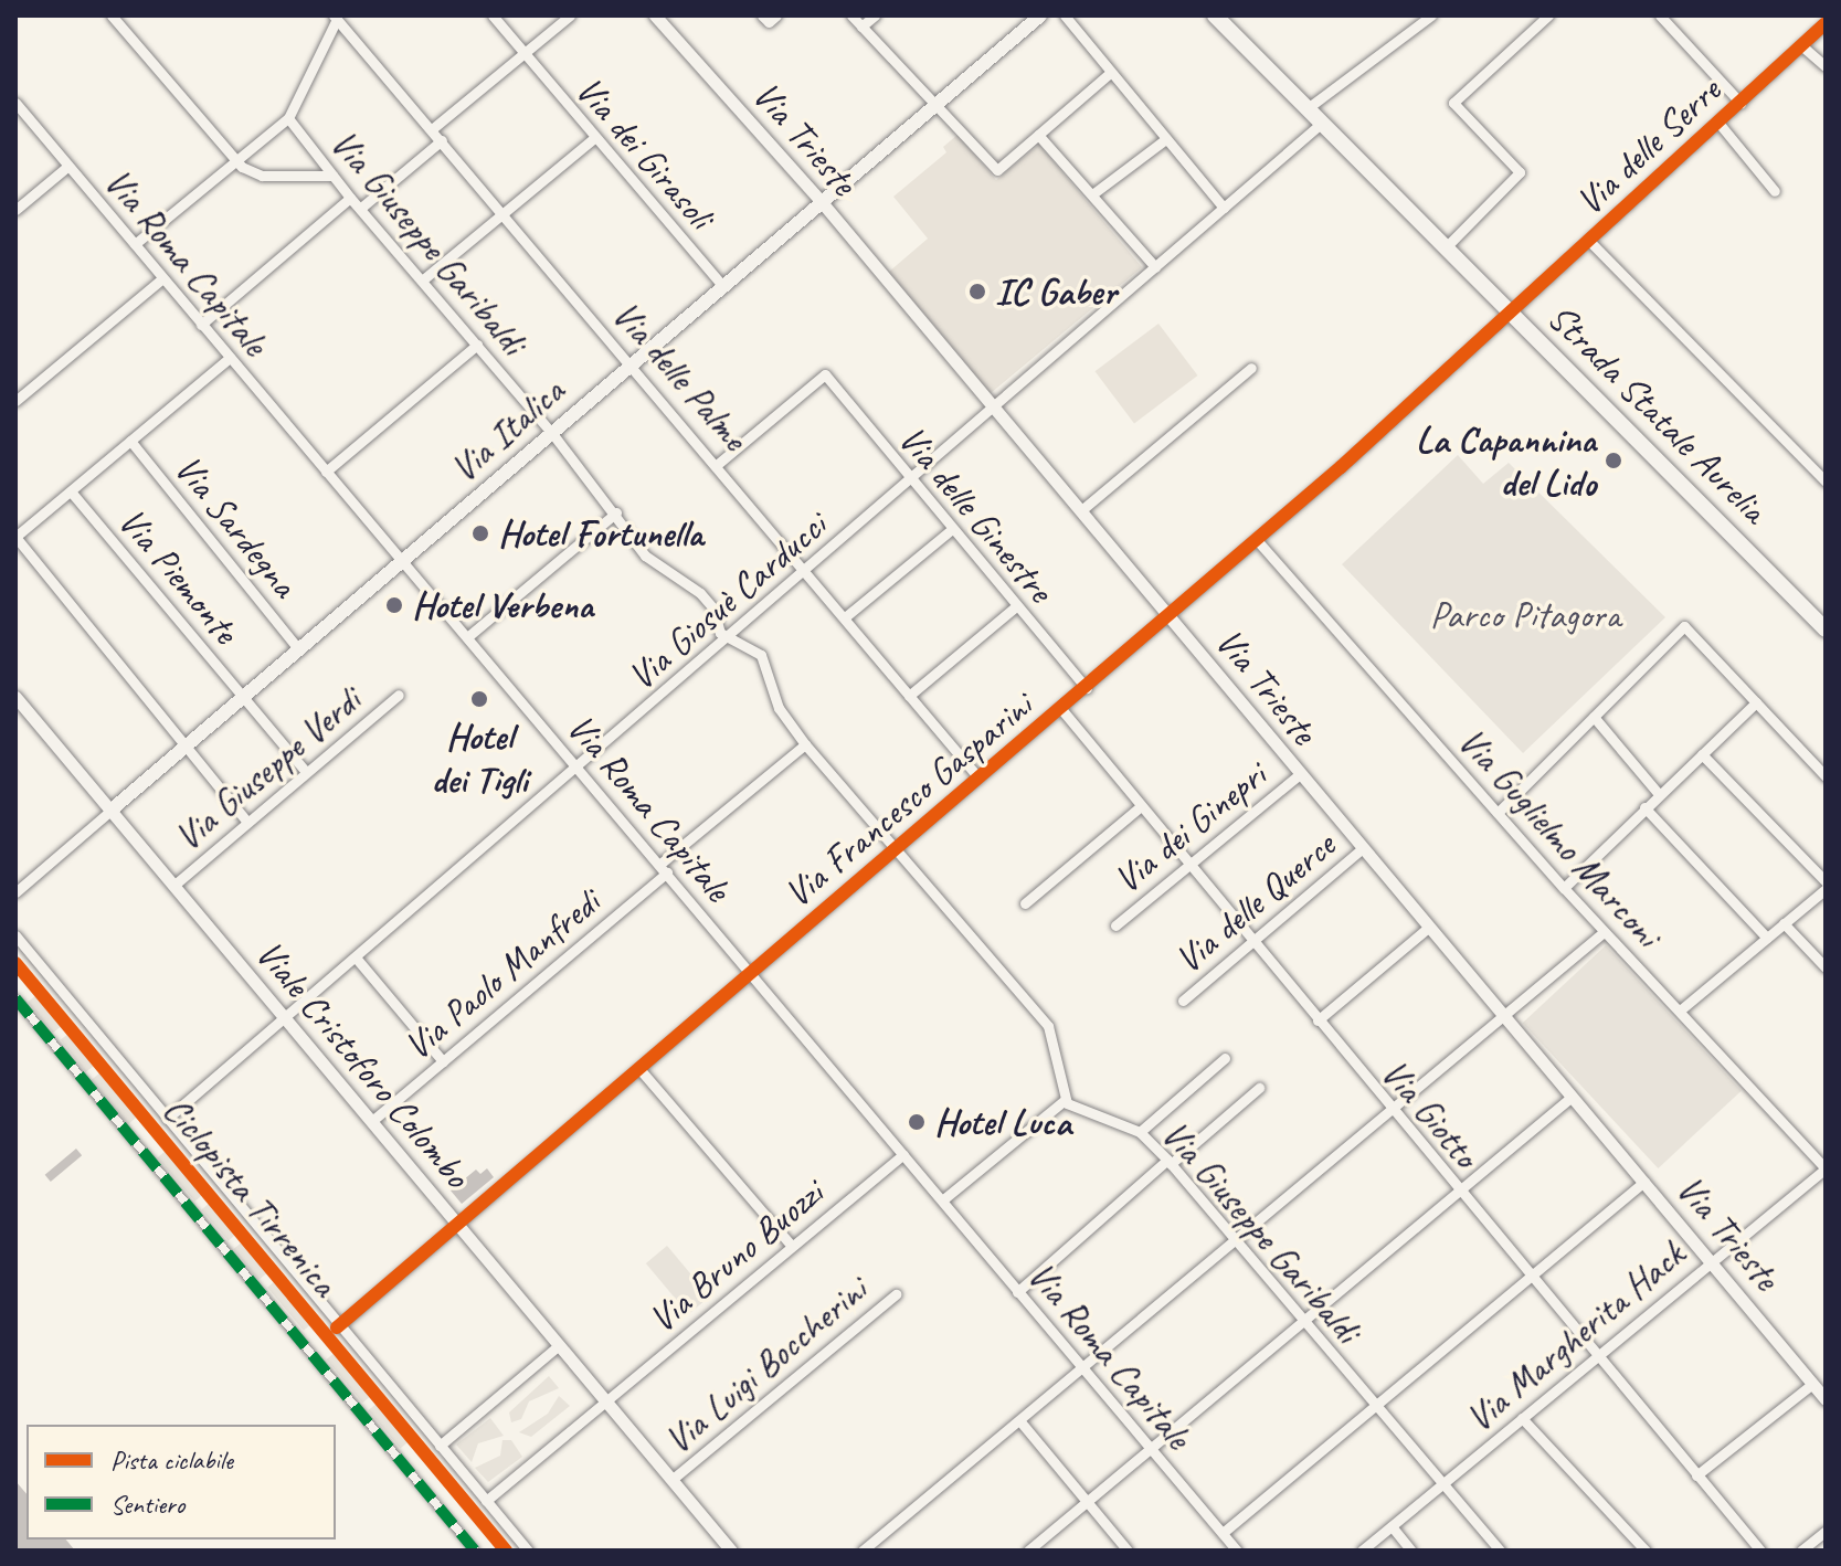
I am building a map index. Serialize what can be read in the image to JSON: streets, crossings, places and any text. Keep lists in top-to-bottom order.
{
  "streets": {
    "main road": ["Strada Statale Aurelia", "Via Italica"],
    "street": [
      "Via Trieste",
      "Via delle Serre",
      "Via dei Girasoli",
      "Via Giuseppe Garibaldi",
      "Via Roma Capitale",
      "Via delle Palme",
      "Via delle Ginestre",
      "Via Sardegna",
      "Via Piemonte",
      "Via Giosuè Carducci",
      "Via Giuseppe Verdi",
      "Via Francesco Gasparini",
      "Via dei Ginepri",
      "Via Guglielmo Marconi",
      "Via delle Querce",
      "Via Paolo Manfredi",
      "Viale Cristoforo Colombo",
      "Via Giotto",
      "Via Bruno Buozzi",
      "Via Margherita Hack",
      "Via Luigi Boccherini"
    ],
    "cycle path": ["Ciclopista Tirrenica"]
  },
  "crossings": [
    ["Via Trieste", "Via Italica"],
    ["Via Trieste", "Via Giosuè Carducci"],
    ["Via Trieste", "Via Francesco Gasparini"],
    ["Via Trieste", "Via dei Ginepri"],
    ["Via Trieste", "Via delle Querce"],
    ["Via Trieste", "Via Margherita Hack"],
    ["Via delle Serre", "Strada Statale Aurelia"],
    ["Via delle Serre", "Via Francesco Gasparini"],
    ["Via dei Girasoli", "Via Italica"],
    ["Via Giuseppe Garibaldi", "Via Italica"],
    ["Via Giuseppe Garibaldi", "Via Giosuè Carducci"],
    ["Via Giuseppe Garibaldi", "Via Francesco Gasparini"],
    ["Via Giuseppe Garibaldi", "Via Paolo Manfredi"],
    ["Via Giuseppe Garibaldi", "Via Margherita Hack"],
    ["Via Roma Capitale", "Via Italica"],
    ["Via Roma Capitale", "Via Giosuè Carducci"],
    ["Via Roma Capitale", "Via Francesco Gasparini"],
    ["Via Roma Capitale", "Via Paolo Manfredi"],
    ["Via Roma Capitale", "Via Bruno Buozzi"],
    ["Via delle Palme", "Via Italica"],
    ["Via delle Palme", "Via delle Ginestre"],
    ["Via delle Palme", "Via Giosuè Carducci"],
    ["Via delle Palme", "Via Francesco Gasparini"],
    ["Strada Statale Aurelia", "Via Giosuè Carducci"],
    ["Strada Statale Aurelia", "Via Francesco Gasparini"],
    ["Via Italica", "Via Sardegna"],
    ["Via Italica", "Via Piemonte"],
    ["Via Italica", "Viale Cristoforo Colombo"],
    ["Via delle Ginestre", "Via Giosuè Carducci"],
    ["Via delle Ginestre", "Via Francesco Gasparini"],
    ["Via Piemonte", "Via Giuseppe Verdi"],
    ["Via Giosuè Carducci", "Viale Cristoforo Colombo"],
    ["Via Giuseppe Verdi", "Viale Cristoforo Colombo"],
    ["Via Francesco Gasparini", "Via Guglielmo Marconi"],
    ["Via Francesco Gasparini", "Viale Cristoforo Colombo"],
    ["Via Francesco Gasparini", "Via Giotto"],
    ["Via dei Ginepri", "Via Giotto"],
    ["Via Guglielmo Marconi", "Via Margherita Hack"],
    ["Via delle Querce", "Via Giotto"],
    ["Via Paolo Manfredi", "Viale Cristoforo Colombo"],
    ["Viale Cristoforo Colombo", "Via Bruno Buozzi"],
    ["Viale Cristoforo Colombo", "Via Luigi Boccherini"],
    ["Via Giotto", "Via Margherita Hack"]
  ],
  "parks": ["Parco Pitagora"],
  "places": [
    "IC Gaber",
    "La Capannina del Lido",
    "Hotel Fortunella",
    "Hotel Verbena",
    "Hotel dei Tigli",
    "Hotel Luca"
  ],
  "legend": ["Pista ciclabile", "Sentiero"]
}
